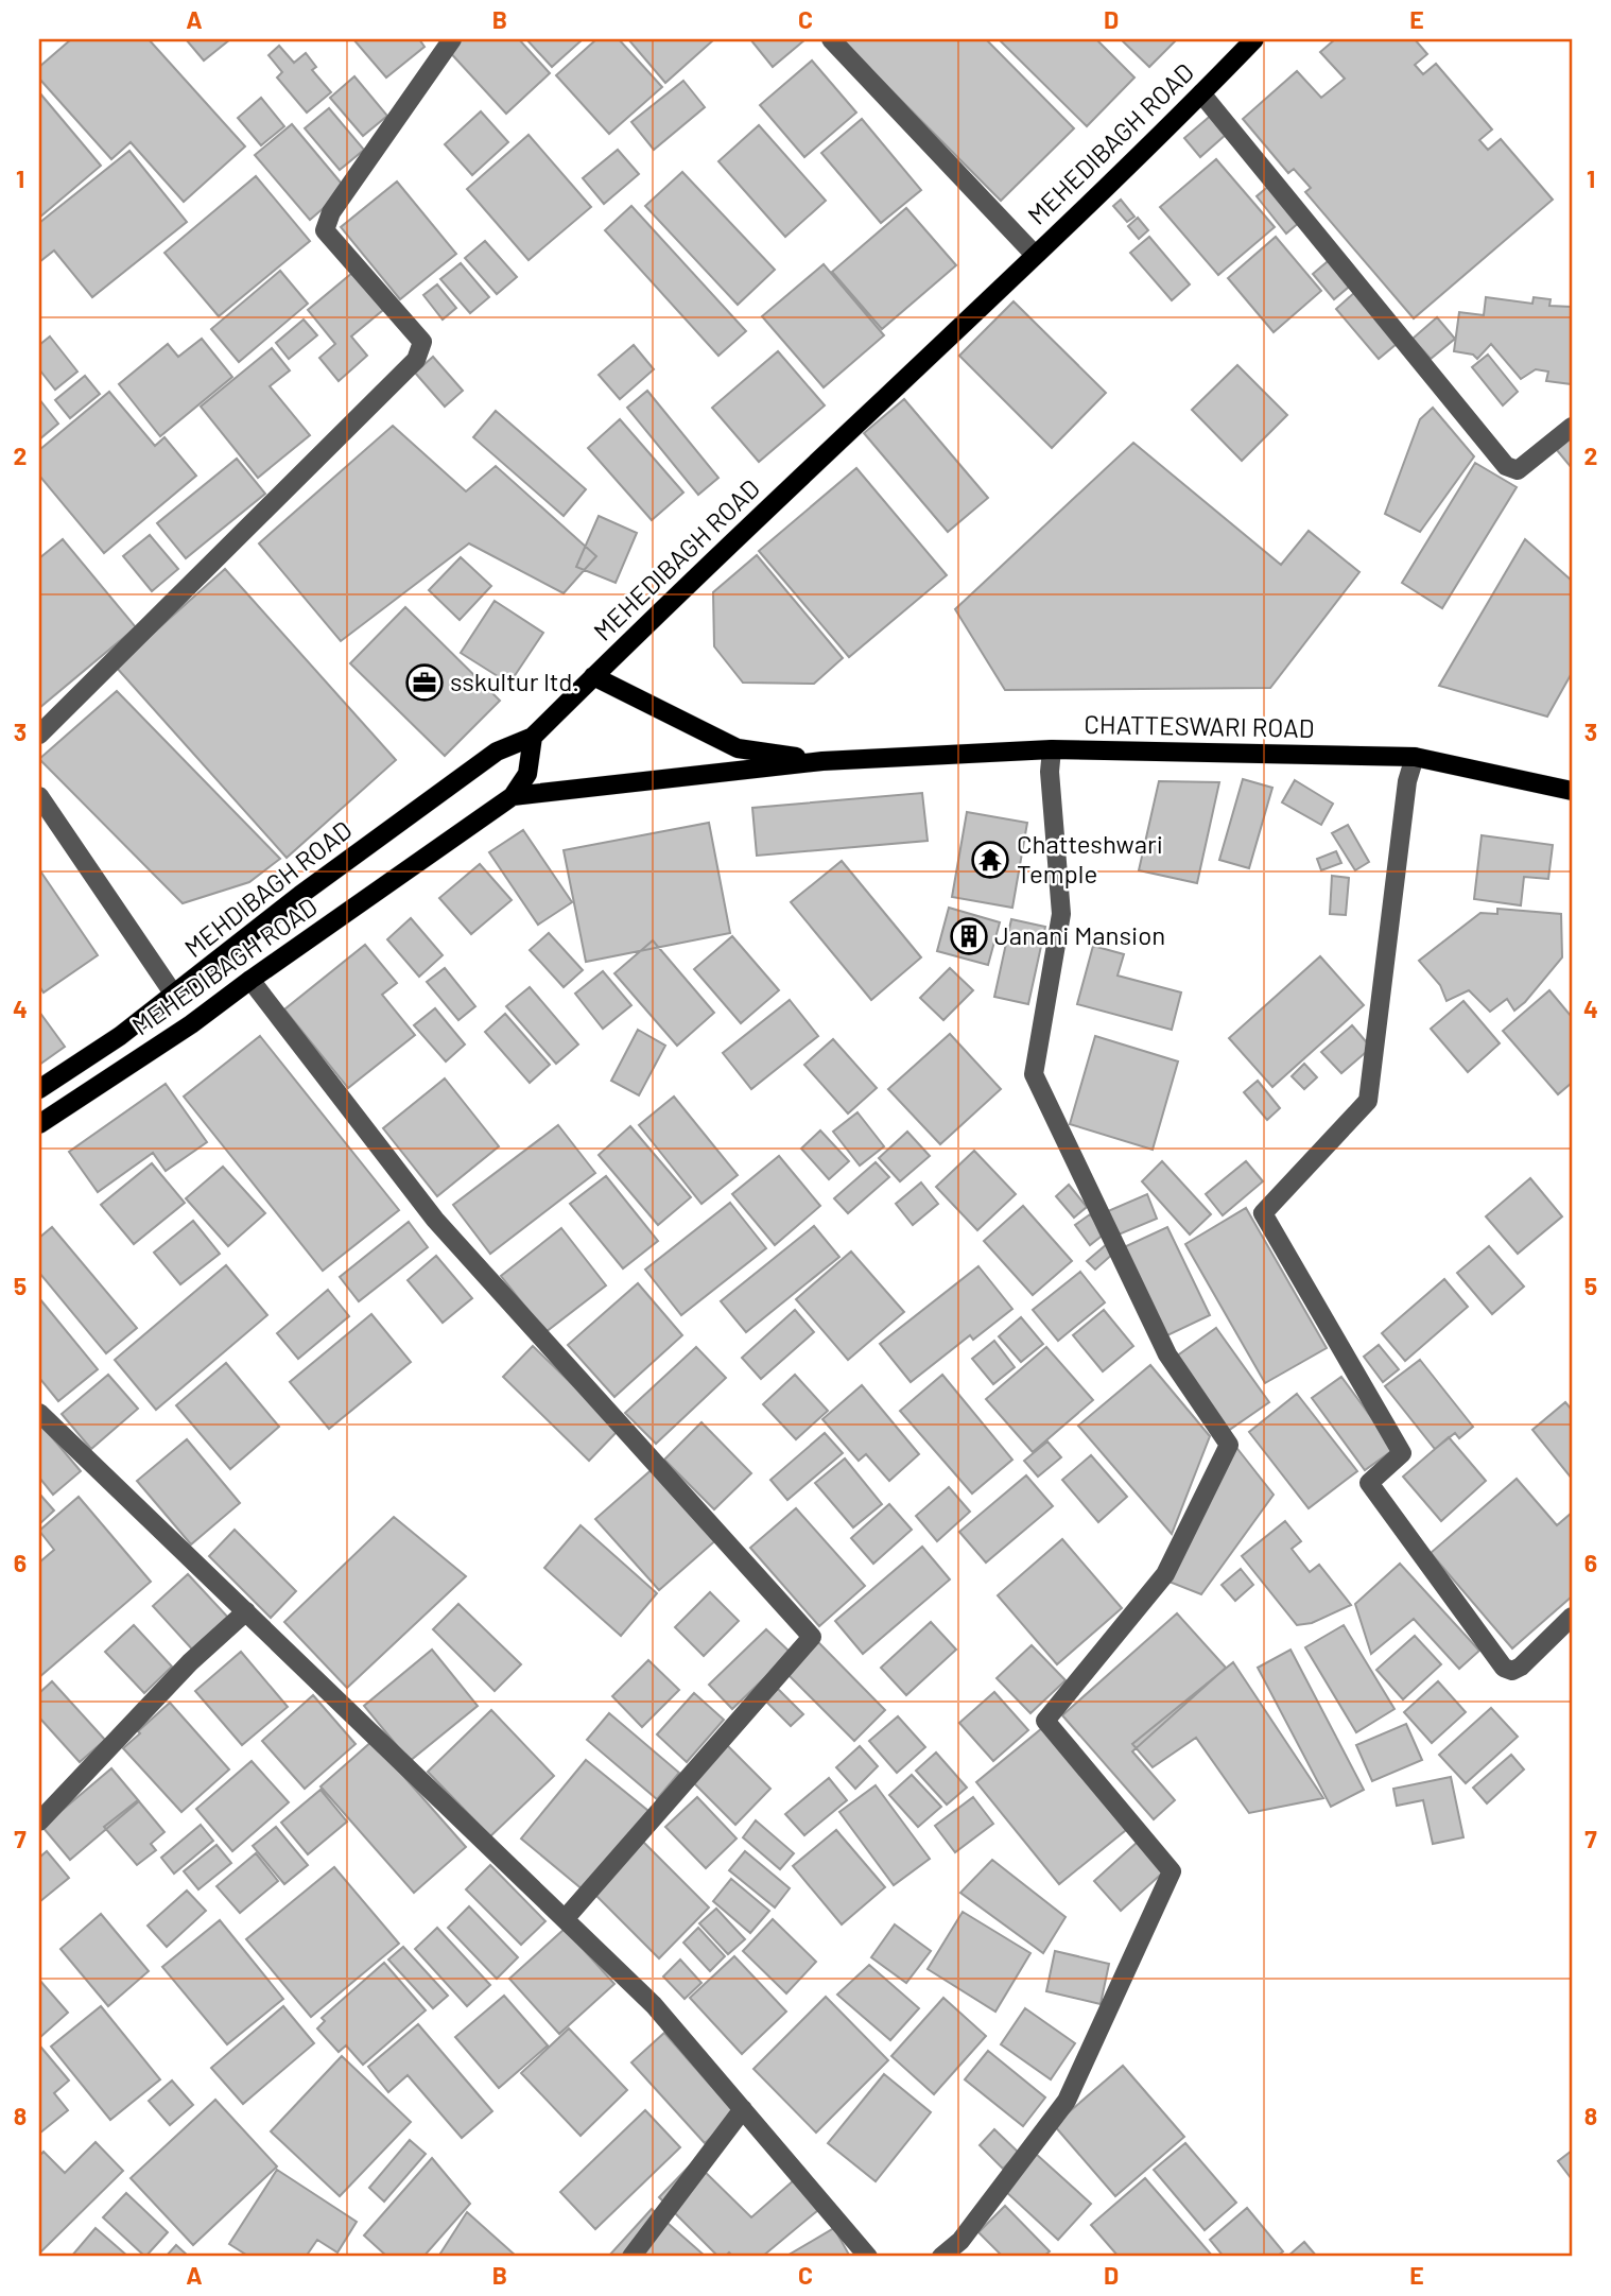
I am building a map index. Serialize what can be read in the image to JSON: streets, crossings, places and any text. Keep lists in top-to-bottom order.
{
  "streets": {
    "main road": ["MEHEDIBAGH ROAD", "CHATTESWARI ROAD", "MEHDIBAGH ROAD"]
  },
  "crossings": [
    ["MEHEDIBAGH ROAD", "CHATTESWARI ROAD"],
    ["MEHEDIBAGH ROAD", "MEHDIBAGH ROAD"]
  ],
  "places": {
    "office": ["sskultur ltd."],
    "temple": ["Chatteshwari Temple"],
    "building": ["Janani Mansion"]
  },
  "grid": {
    "columns": [
      "A",
      "B",
      "C",
      "D",
      "E"
    ],
    "rows": [
      "1",
      "2",
      "3",
      "4",
      "5",
      "6",
      "7",
      "8"
    ]
  }
}
